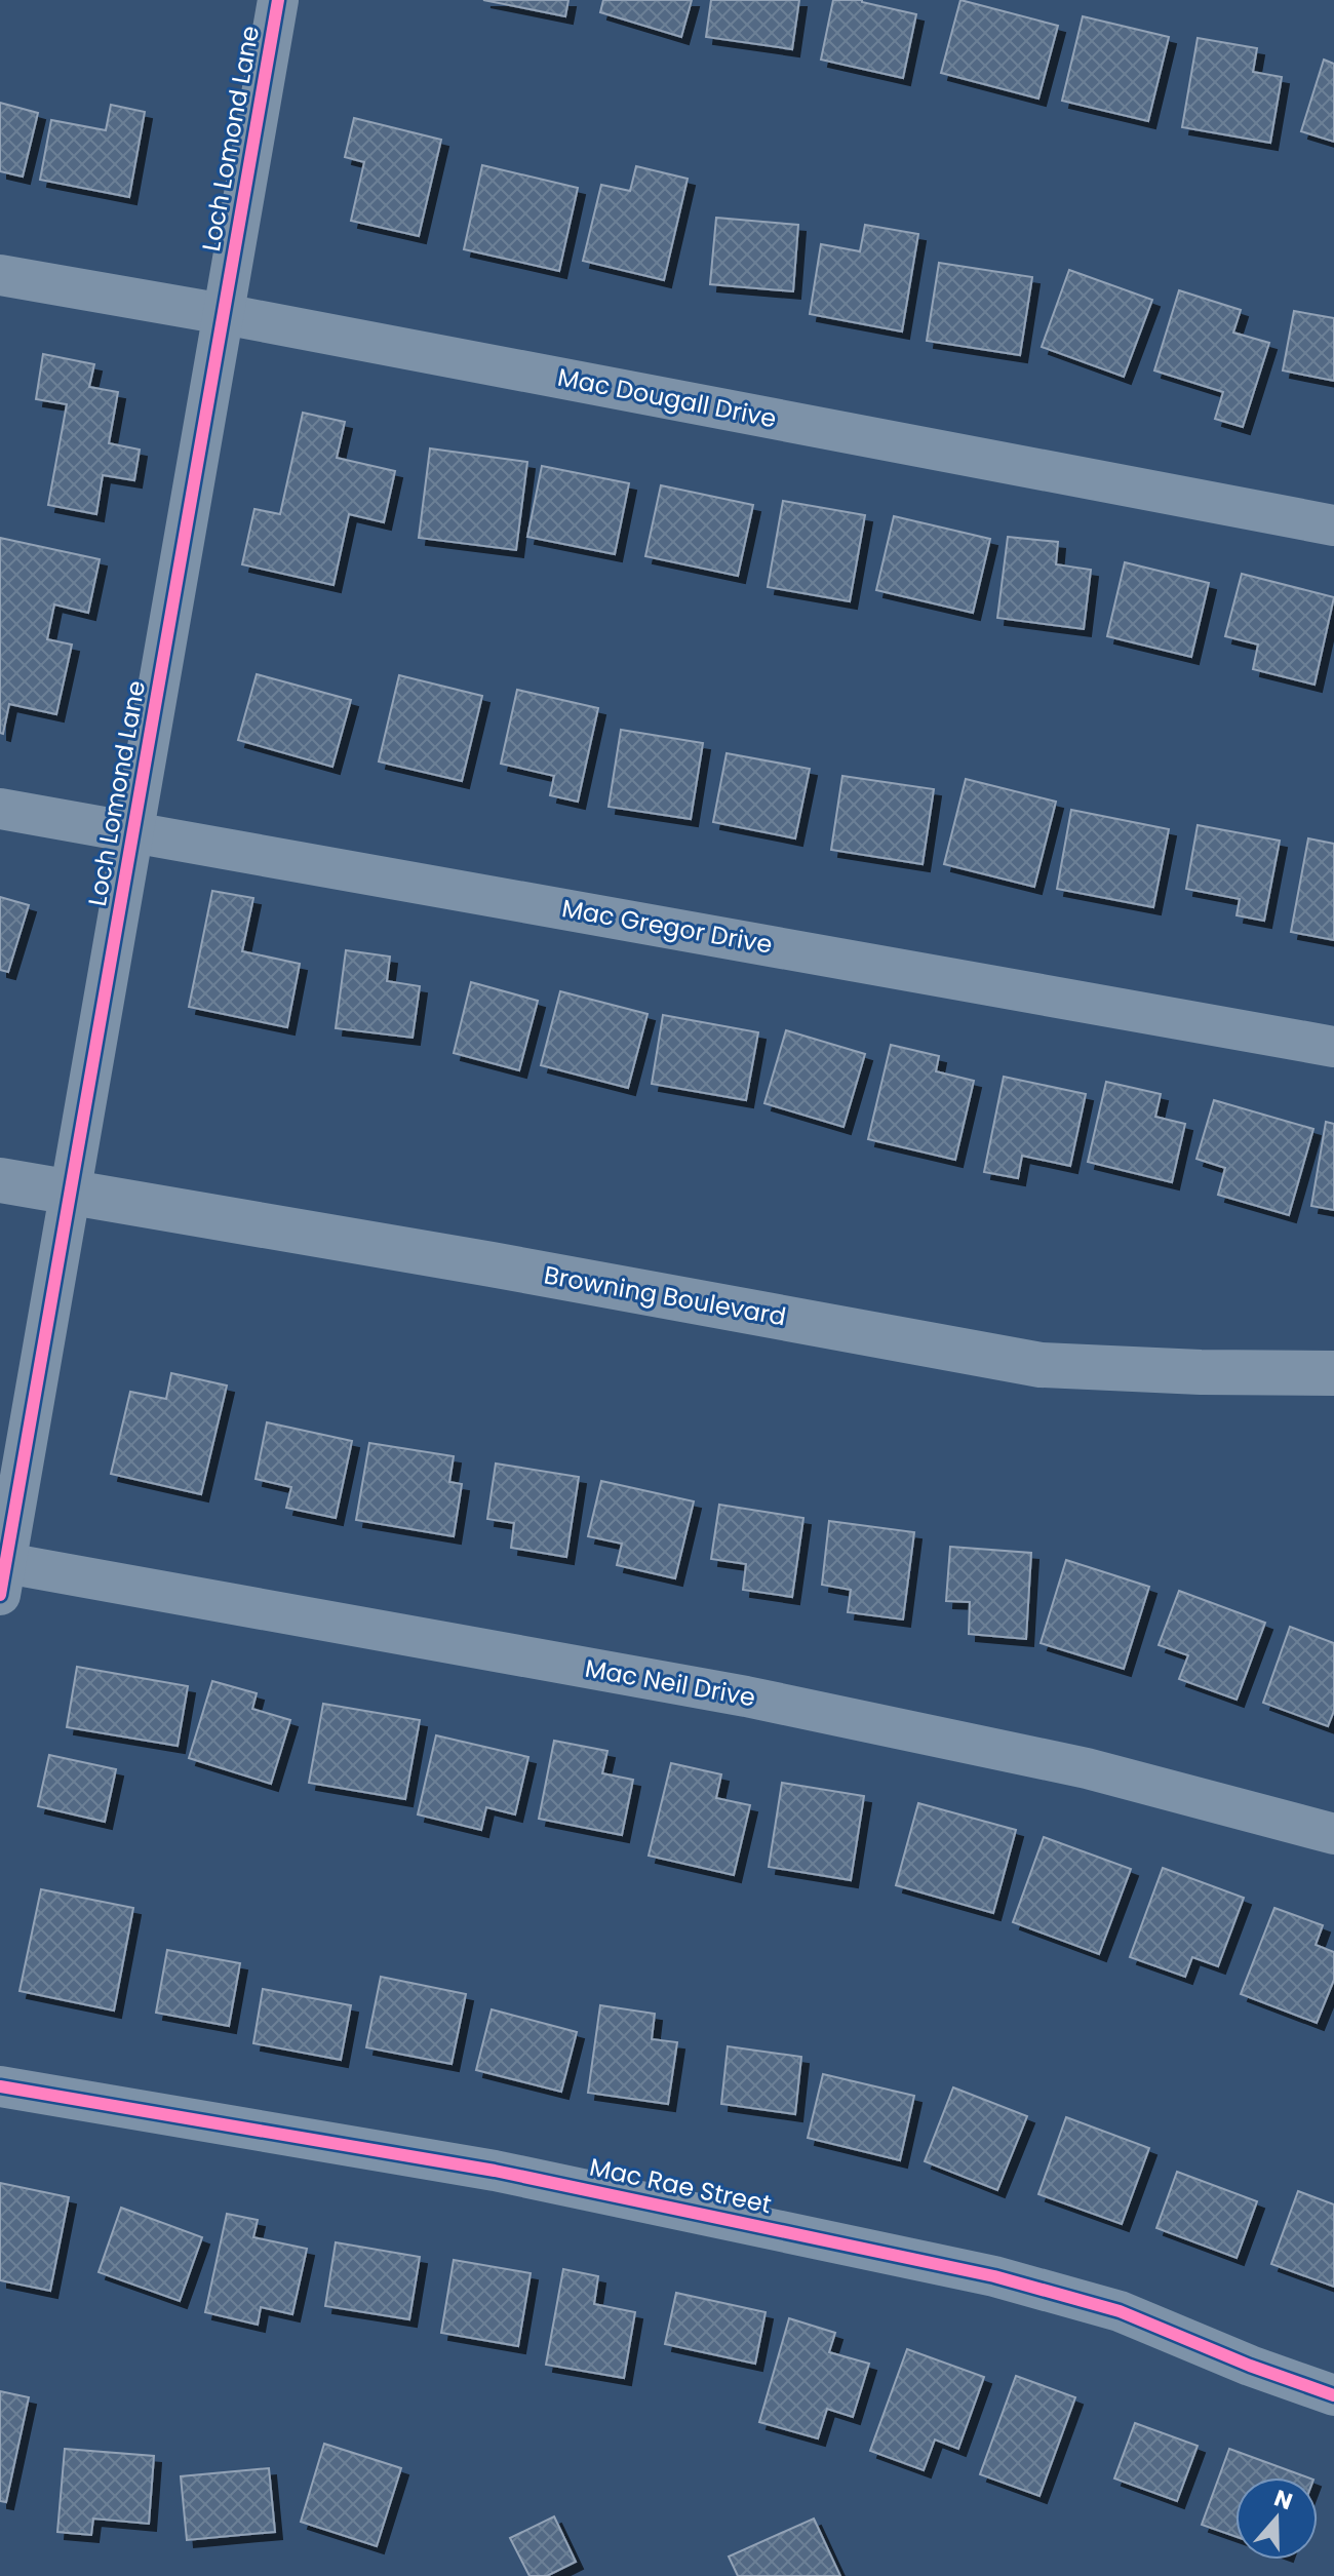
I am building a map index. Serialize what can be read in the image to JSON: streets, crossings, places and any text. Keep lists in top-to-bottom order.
{
  "streets": {
    "street": [
      "Loch Lomond Lane",
      "Mac Dougall Drive",
      "Mac Gregor Drive",
      "Browning Boulevard",
      "Mac Neil Drive",
      "Mac Rae Street"
    ]
  },
  "crossings": [
    ["Loch Lomond Lane", "Mac Dougall Drive"],
    ["Loch Lomond Lane", "Mac Gregor Drive"],
    ["Loch Lomond Lane", "Browning Boulevard"],
    ["Loch Lomond Lane", "Mac Neil Drive"]
  ],
  "north": "top"
}
